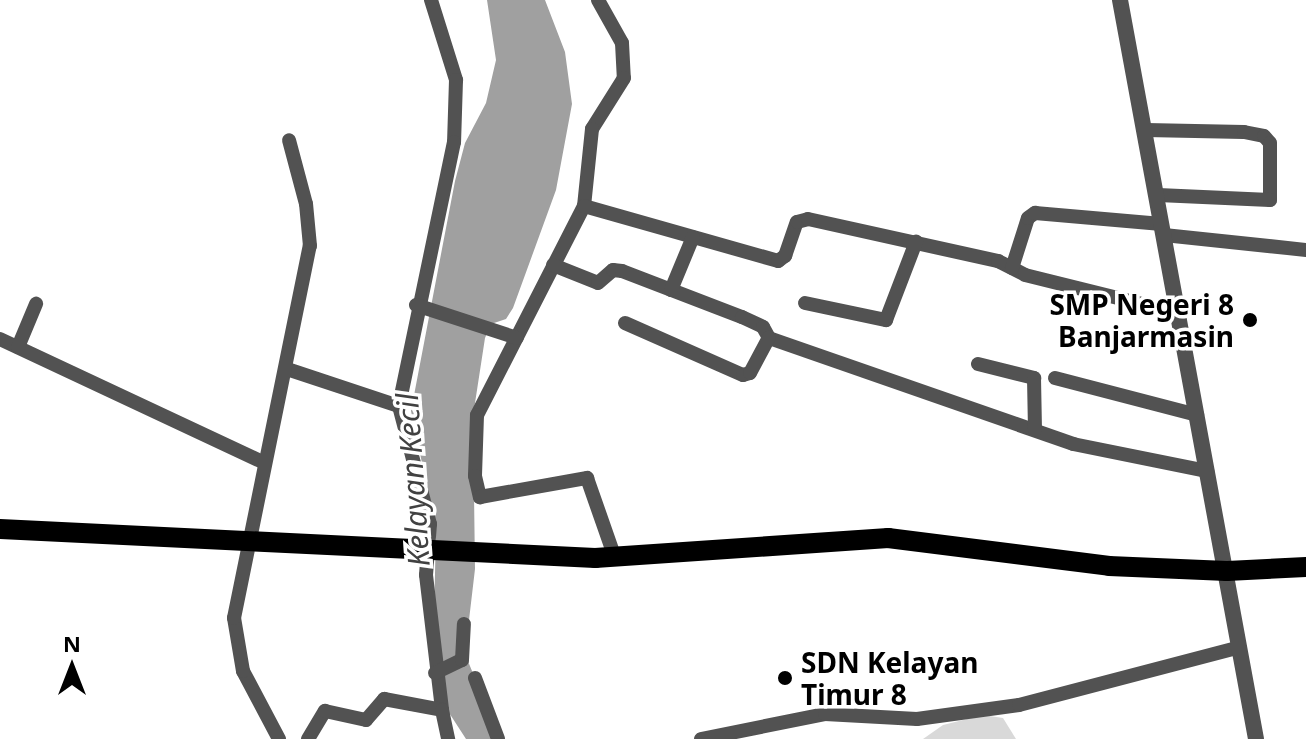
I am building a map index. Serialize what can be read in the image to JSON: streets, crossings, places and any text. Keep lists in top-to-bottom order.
{
  "water": ["Kelayan Kecil"],
  "places": ["SMP Negeri 8 Banjarmasin", "SDN Kelayan Timur 8"],
  "north": "top"
}
